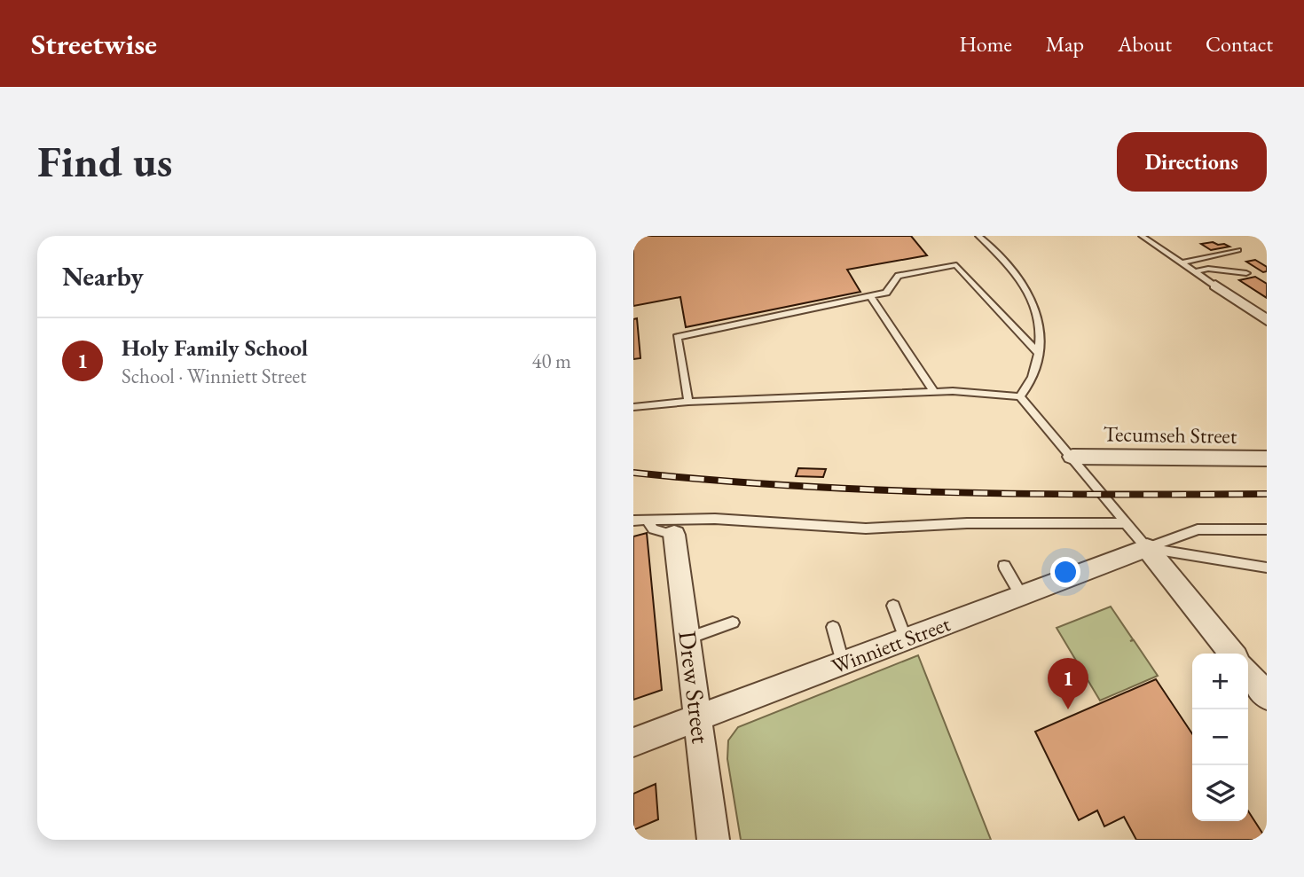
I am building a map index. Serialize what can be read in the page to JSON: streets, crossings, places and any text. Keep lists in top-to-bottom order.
{
  "streets": {
    "street": ["Tecumseh Street", "Winniett Street", "Drew Street"]
  },
  "crossings": [
    ["Winniett Street", "Drew Street"]
  ],
  "page": {
    "header": "Streetwise",
    "nav": [
      "Home",
      "Map",
      "About",
      "Contact"
    ],
    "buttons": "Directions",
    "title": "Find us",
    "heading": "Nearby",
    "list": [
      {
        "mark": "1",
        "name": "Holy Family School",
        "note": "School · Winniett Street",
        "value": "40 m"
      }
    ],
    "map_buttons": ["+", "−"],
    "pins": "1"
  }
}
